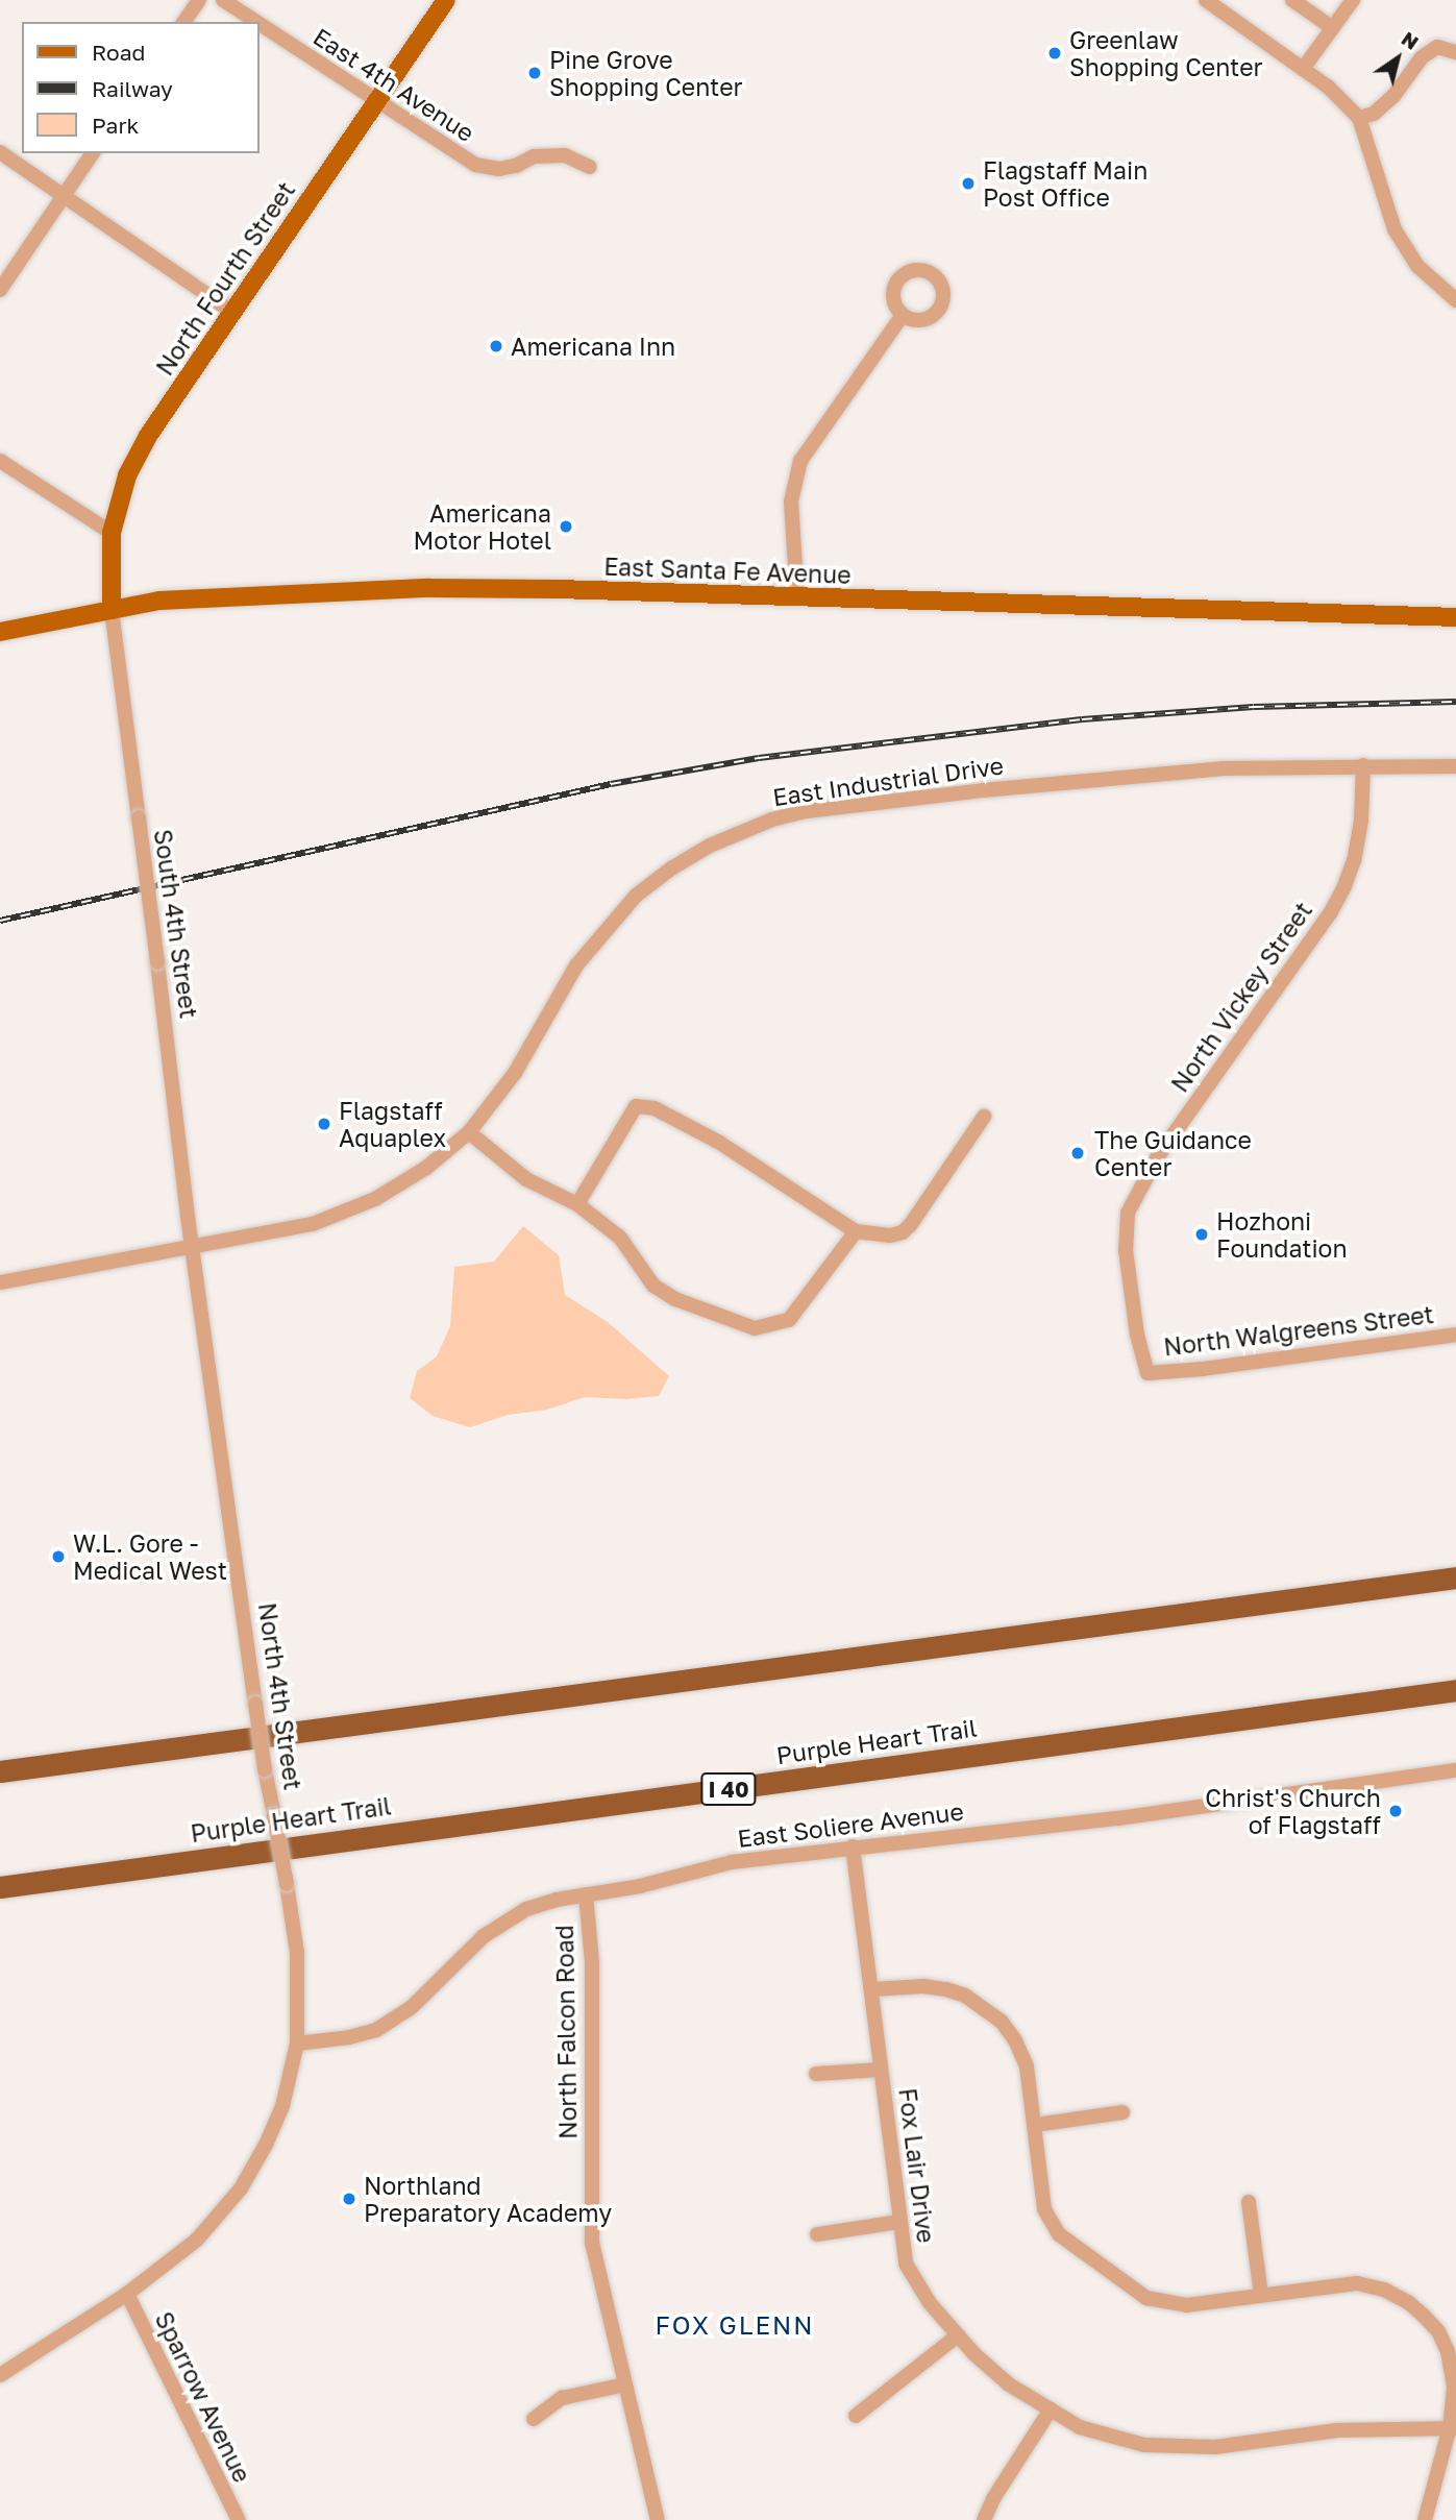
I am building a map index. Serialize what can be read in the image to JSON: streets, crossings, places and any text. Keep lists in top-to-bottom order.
{
  "streets": {
    "highway": ["Purple Heart Trail", "I 40"],
    "main road": ["North Fourth Street", "East Santa Fe Avenue"],
    "street": [
      "East 4th Avenue",
      "East Industrial Drive",
      "South 4th Street",
      "North Vickey Street",
      "North Walgreens Street",
      "North 4th Street",
      "East Soliere Avenue",
      "North Falcon Road",
      "Fox Lair Drive",
      "Sparrow Avenue"
    ]
  },
  "crossings": [
    ["East 4th Avenue", "North Fourth Street"],
    ["North Fourth Street", "East Santa Fe Avenue"],
    ["North Fourth Street", "South 4th Street"],
    ["East Santa Fe Avenue", "South 4th Street"],
    ["East Industrial Drive", "South 4th Street"],
    ["East Industrial Drive", "North Vickey Street"],
    ["East Industrial Drive", "North 4th Street"],
    ["South 4th Street", "North 4th Street"],
    ["North Vickey Street", "North Walgreens Street"],
    ["North 4th Street", "East Soliere Avenue"],
    ["North 4th Street", "Sparrow Avenue"],
    ["East Soliere Avenue", "North Falcon Road"],
    ["East Soliere Avenue", "Fox Lair Drive"]
  ],
  "districts": ["FOX GLENN"],
  "places": [
    "Greenlaw Shopping Center",
    "Pine Grove Shopping Center",
    "Flagstaff Main Post Office",
    "Americana Inn",
    "Americana Motor Hotel",
    "Flagstaff Aquaplex",
    "The Guidance Center",
    "Hozhoni Foundation",
    "W.L. Gore - Medical West",
    "Christ's Church of Flagstaff",
    "Northland Preparatory Academy"
  ],
  "legend": ["Road", "Railway", "Park"],
  "north": "top right"
}
